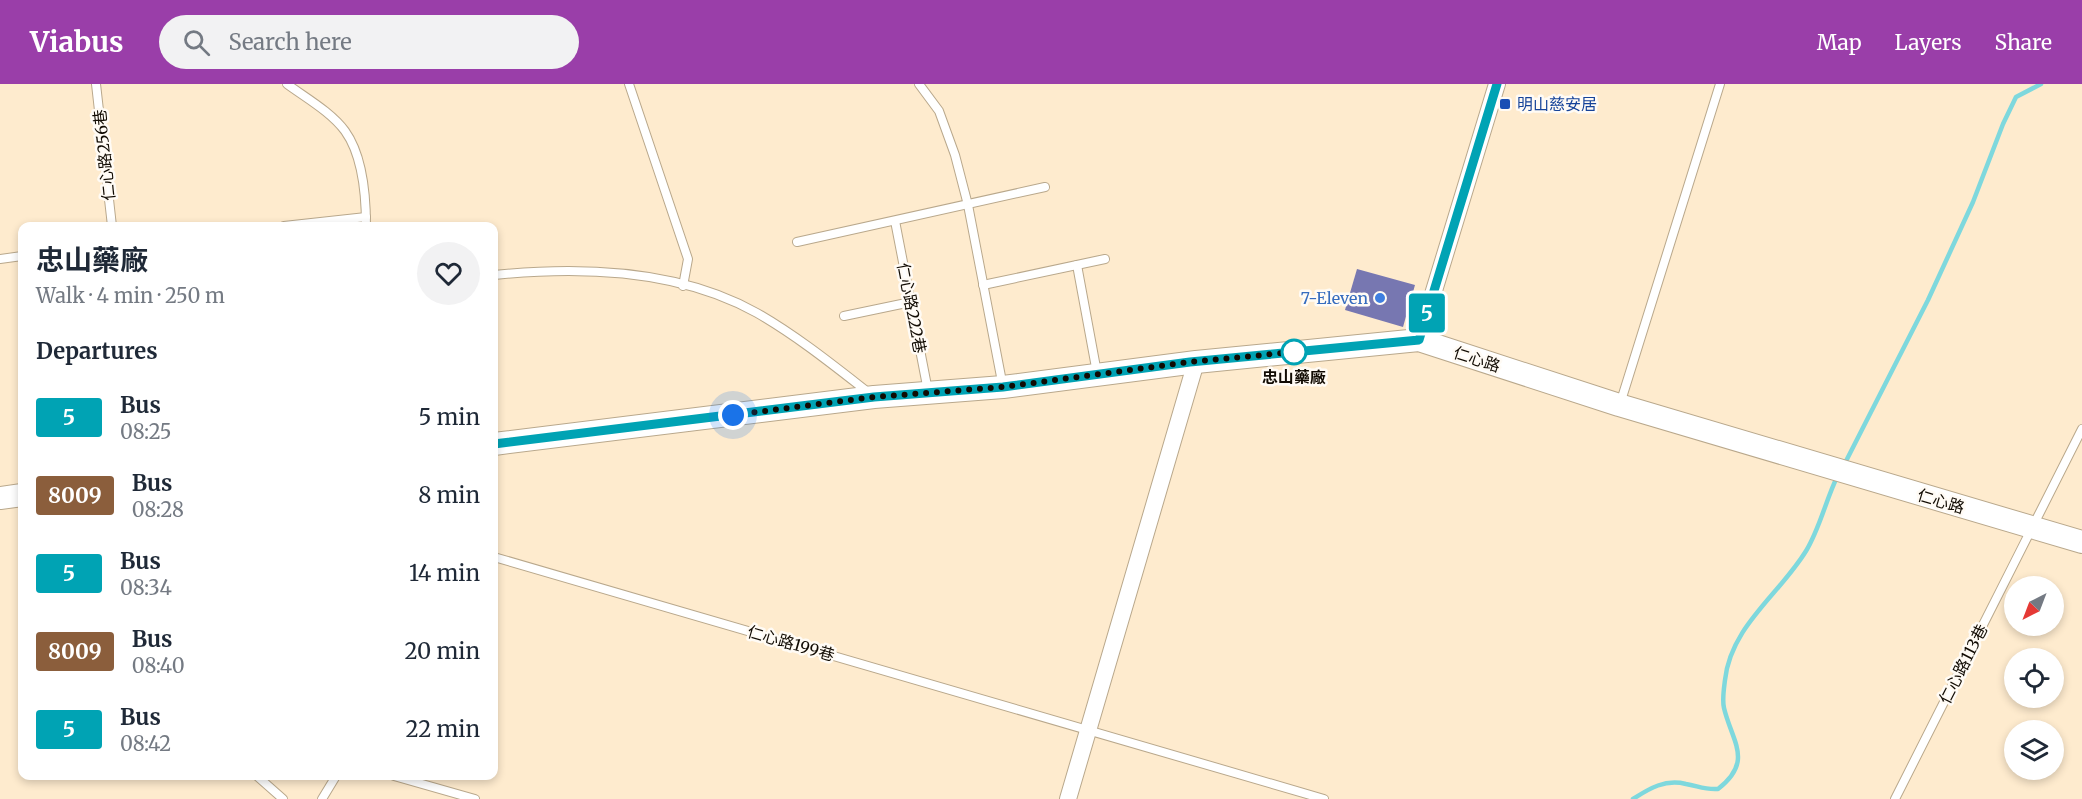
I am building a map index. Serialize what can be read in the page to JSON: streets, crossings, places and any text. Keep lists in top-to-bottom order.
{
  "streets": {
    "street": ["仁心路"],
    "lane": [
      "仁心路256巷",
      "仁心路222巷",
      "仁心路199巷",
      "仁心路113巷"
    ]
  },
  "crossings": [
    ["仁心路222巷", "仁心路"],
    ["仁心路", "仁心路113巷"]
  ],
  "places": {
    "transit": ["明山慈安居"],
    "other": ["7-Eleven", "忠山藥廠"]
  },
  "lines": ["bus line 5"],
  "north": "bottom left",
  "page": {
    "header": "Viabus",
    "search": "Search here",
    "nav": ["Map", "Layers", "Share"],
    "on_map": "5",
    "heading": [
      ["忠山藥廠", "Walk · 4 min · 250 m"],
      "Departures"
    ],
    "list": [
      {
        "mark": "5",
        "name": "Bus",
        "note": "08:25",
        "value": "5 min"
      },
      {
        "mark": "8009",
        "name": "Bus",
        "note": "08:28",
        "value": "8 min"
      },
      {
        "mark": "5",
        "name": "Bus",
        "note": "08:34",
        "value": "14 min"
      },
      {
        "mark": "8009",
        "name": "Bus",
        "note": "08:40",
        "value": "20 min"
      },
      {
        "mark": "5",
        "name": "Bus",
        "note": "08:42",
        "value": "22 min"
      }
    ]
  }
}
